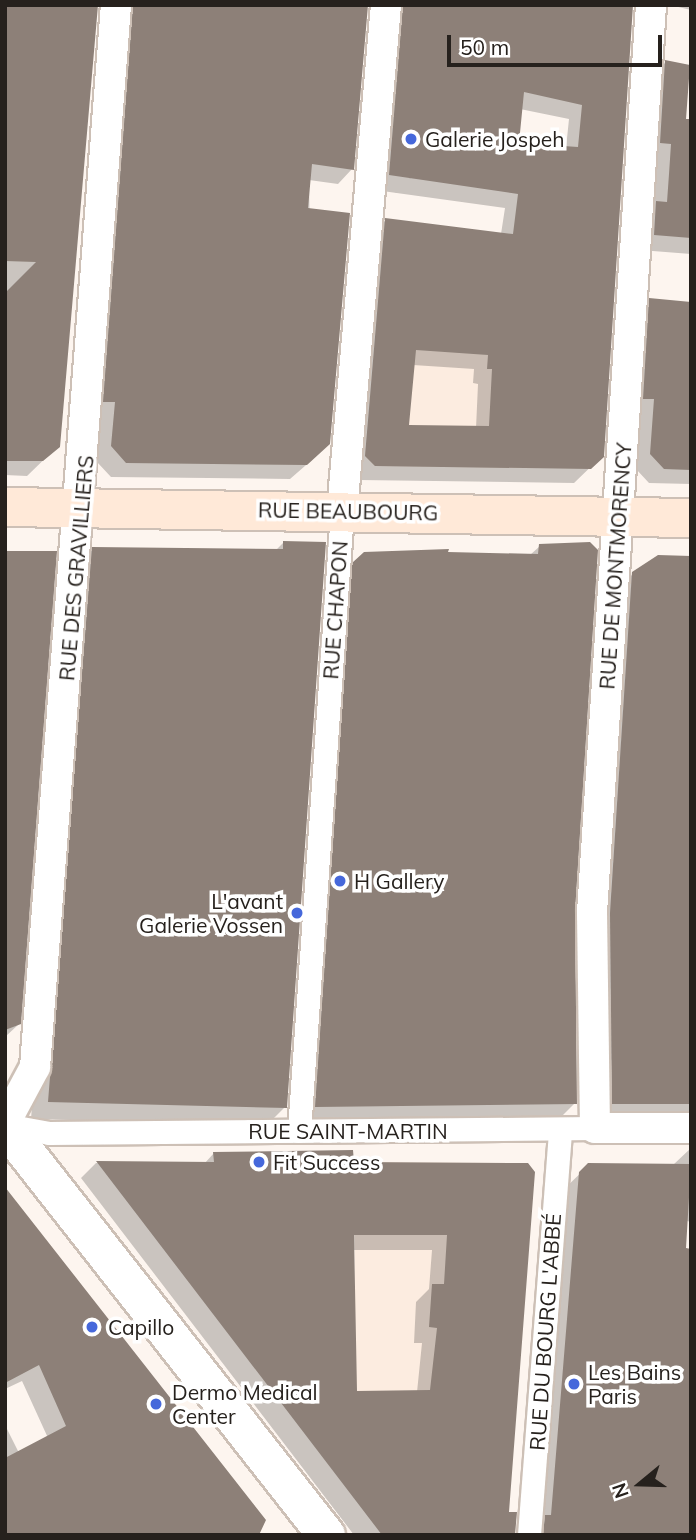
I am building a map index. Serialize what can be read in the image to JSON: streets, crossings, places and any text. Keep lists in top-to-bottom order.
{
  "streets": {
    "main road": ["RUE BEAUBOURG"],
    "street": [
      "RUE DE MONTMORENCY",
      "RUE DES GRAVILLIERS",
      "RUE CHAPON",
      "RUE SAINT-MARTIN",
      "RUE DU BOURG L'ABBÉ"
    ]
  },
  "crossings": [
    ["RUE BEAUBOURG", "RUE DE MONTMORENCY"],
    ["RUE BEAUBOURG", "RUE DES GRAVILLIERS"],
    ["RUE BEAUBOURG", "RUE CHAPON"],
    ["RUE DE MONTMORENCY", "RUE SAINT-MARTIN"],
    ["RUE DES GRAVILLIERS", "RUE SAINT-MARTIN"],
    ["RUE CHAPON", "RUE SAINT-MARTIN"],
    ["RUE SAINT-MARTIN", "RUE DU BOURG L'ABBÉ"]
  ],
  "places": [
    "Galerie Jospeh",
    "H Gallery",
    "L'avant Galerie Vossen",
    "Fit Success",
    "Capillo",
    "Les Bains Paris",
    "Dermo Medical Center"
  ],
  "scale_bar": "50 m",
  "north": "left"
}
